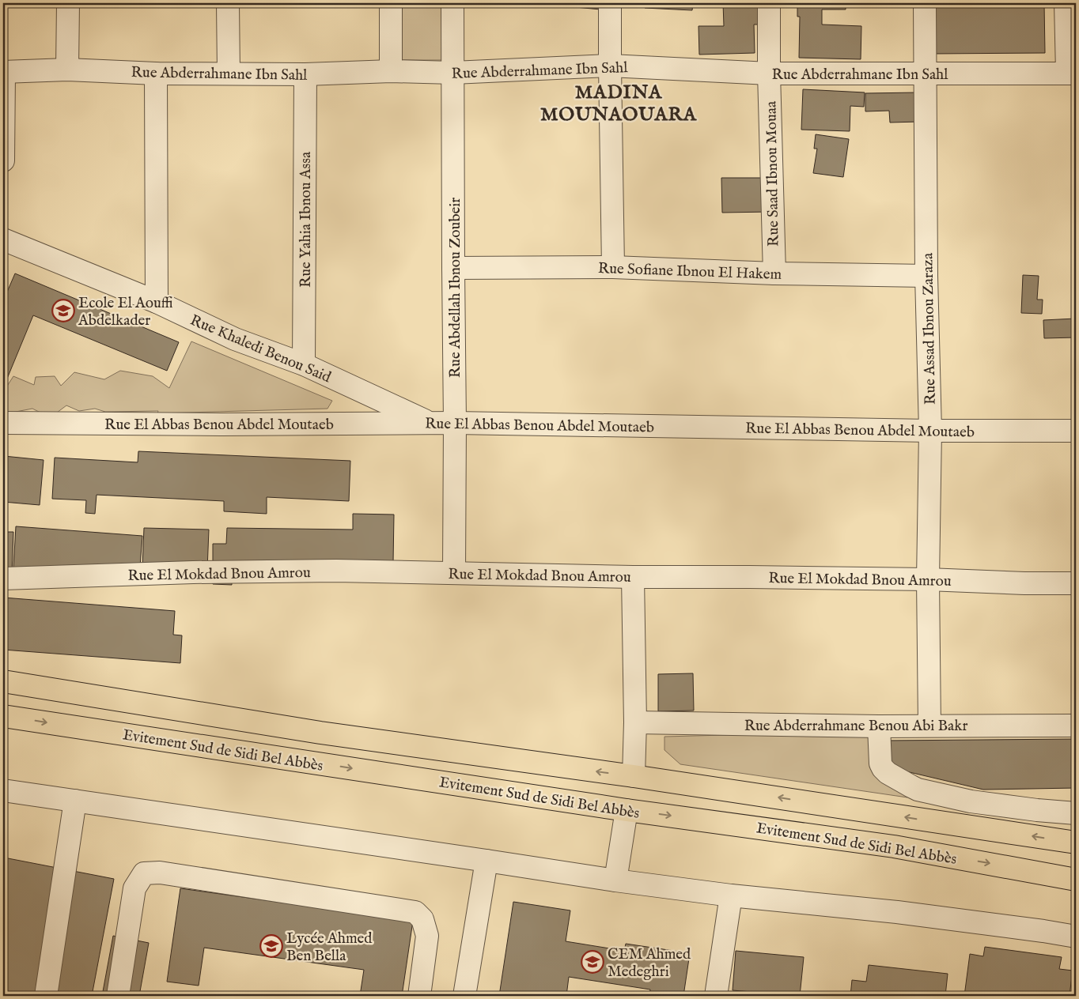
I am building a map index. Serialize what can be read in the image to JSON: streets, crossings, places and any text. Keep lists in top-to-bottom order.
{
  "streets": {
    "highway": ["Evitement Sud de Sidi Bel Abbès"],
    "street": [
      "Rue Abderrahmane Ibn Sahl",
      "Rue Saad Ibnou Mouaa",
      "Rue Yahia Ibnou Assa",
      "Rue Sofiane Ibnou El Hakem",
      "Rue Abdellah Ibnou Zoubeir",
      "Rue Assad Ibnou Zaraza",
      "Rue Khaledi Benou Said",
      "Rue El Abbas Benou Abdel Moutaeb",
      "Rue El Mokdad Bnou Amrou",
      "Rue Abderrahmane Benou Abi Bakr"
    ]
  },
  "crossings": [
    ["Rue Abderrahmane Ibn Sahl", "Rue Saad Ibnou Mouaa"],
    ["Rue Abderrahmane Ibn Sahl", "Rue Yahia Ibnou Assa"],
    ["Rue Abderrahmane Ibn Sahl", "Rue Abdellah Ibnou Zoubeir"],
    ["Rue Abderrahmane Ibn Sahl", "Rue Assad Ibnou Zaraza"],
    ["Rue Saad Ibnou Mouaa", "Rue Sofiane Ibnou El Hakem"],
    ["Rue Yahia Ibnou Assa", "Rue Khaledi Benou Said"],
    ["Rue Sofiane Ibnou El Hakem", "Rue Abdellah Ibnou Zoubeir"],
    ["Rue Sofiane Ibnou El Hakem", "Rue Assad Ibnou Zaraza"],
    ["Rue Abdellah Ibnou Zoubeir", "Rue El Abbas Benou Abdel Moutaeb"],
    ["Rue Abdellah Ibnou Zoubeir", "Rue El Mokdad Bnou Amrou"],
    ["Rue Assad Ibnou Zaraza", "Rue El Abbas Benou Abdel Moutaeb"],
    ["Rue Assad Ibnou Zaraza", "Rue El Mokdad Bnou Amrou"],
    ["Rue Assad Ibnou Zaraza", "Rue Abderrahmane Benou Abi Bakr"],
    ["Rue Khaledi Benou Said", "Rue El Abbas Benou Abdel Moutaeb"]
  ],
  "districts": ["MADINA MOUNAOUARA"],
  "places": {
    "school or university": ["Ecole El Aouffi Abdelkader", "Lycée Ahmed Ben Bella", "CEM Ahmed Medeghri"]
  }
}
